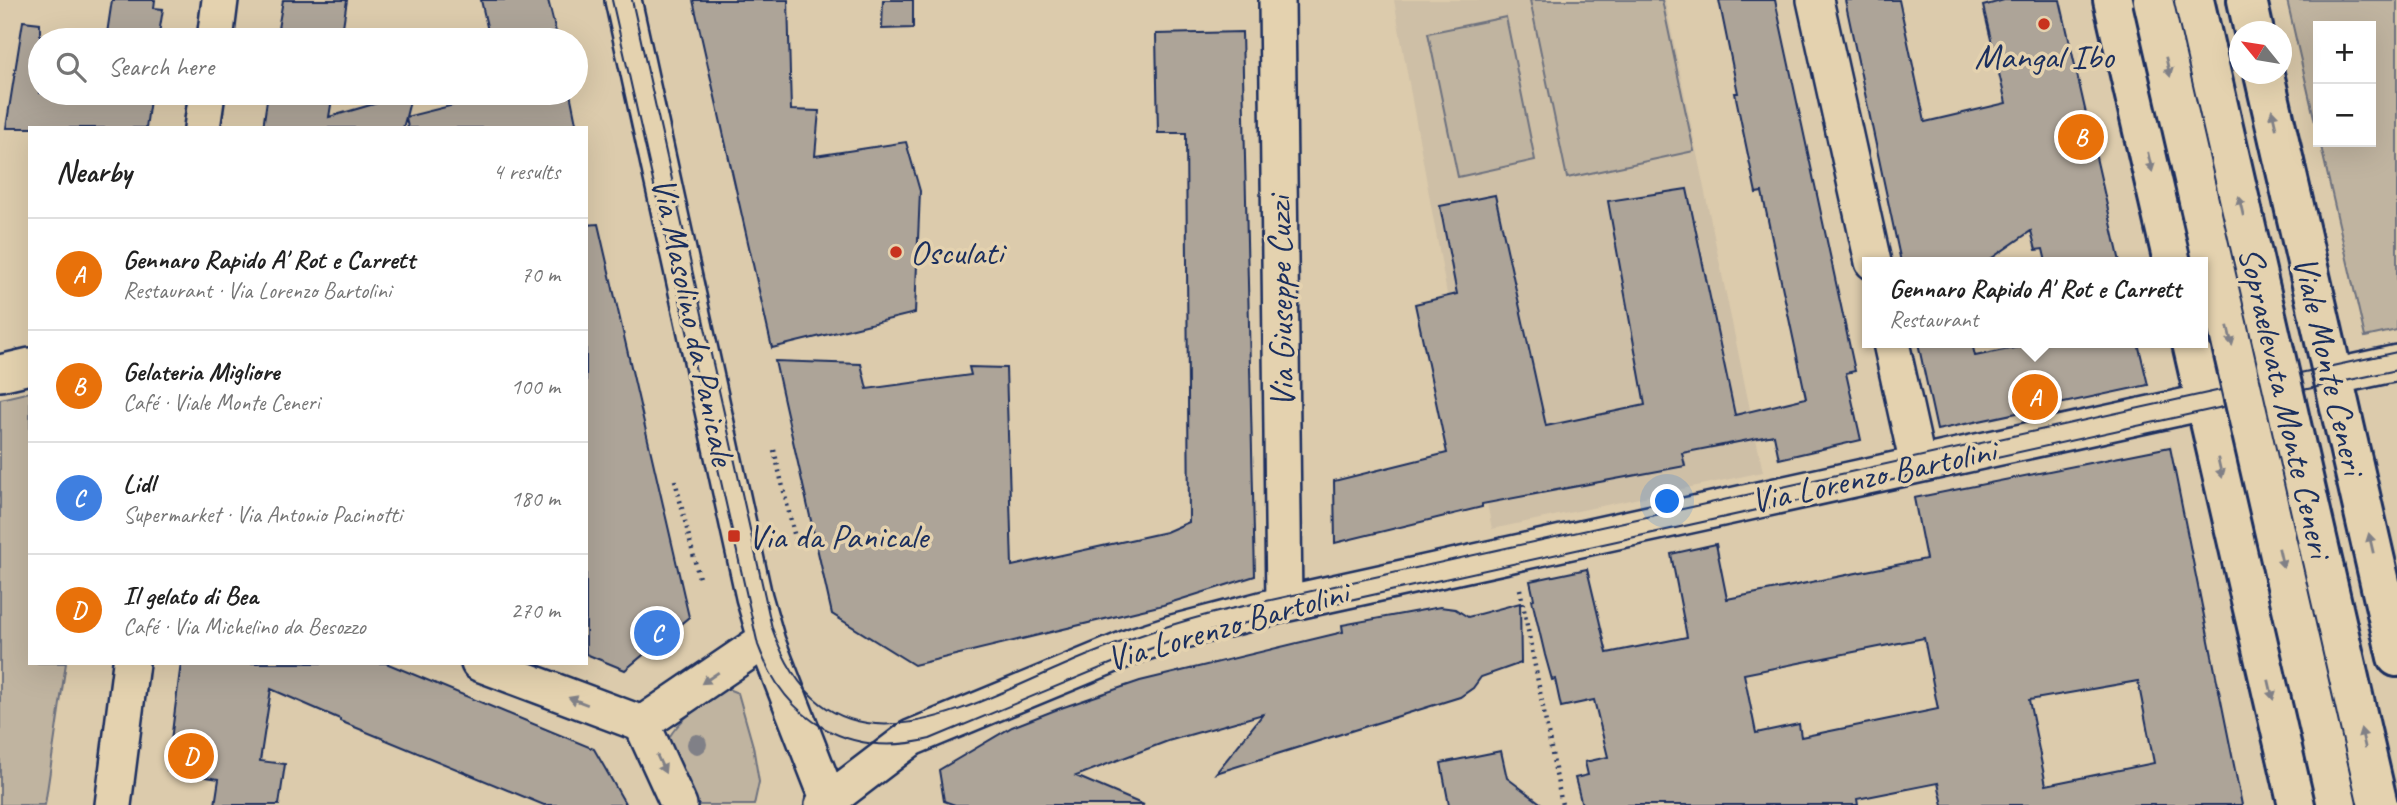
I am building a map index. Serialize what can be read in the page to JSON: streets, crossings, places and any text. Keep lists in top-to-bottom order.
{
  "streets": {
    "main road": ["Viale Monte Ceneri", "Sopraelevata Monte Ceneri", "Via Lorenzo Bartolini"],
    "street": ["Via Giuseppe Cuzzi", "Via Masolino da Panicale"]
  },
  "crossings": [
    ["Via Giuseppe Cuzzi", "Via Lorenzo Bartolini"],
    ["Via Masolino da Panicale", "Via Lorenzo Bartolini"],
    ["Viale Monte Ceneri", "Via Lorenzo Bartolini"]
  ],
  "places": {
    "other": ["Mangal Ibo", "Osculati"],
    "transit": ["Via da Panicale"]
  },
  "north": "top left",
  "page": {
    "map_buttons": ["+", "−"],
    "search": "Search here",
    "pins": [
      "B",
      "A",
      "C",
      "D"
    ],
    "heading": ["Nearby", "4 results"],
    "list": [
      {
        "mark": "A",
        "name": "Gennaro Rapido A' Rot e Carrett",
        "note": "Restaurant · Via Lorenzo Bartolini",
        "value": "70 m"
      },
      {
        "mark": "B",
        "name": "Gelateria Migliore",
        "note": "Café · Viale Monte Ceneri",
        "value": "100 m"
      },
      {
        "mark": "C",
        "name": "Lidl",
        "note": "Supermarket · Via Antonio Pacinotti",
        "value": "180 m"
      },
      {
        "mark": "D",
        "name": "Il gelato di Bea",
        "note": "Café · Via Michelino da Besozzo",
        "value": "270 m"
      }
    ],
    "popup": ["Gennaro Rapido A' Rot e Carrett", "Restaurant"]
  }
}
